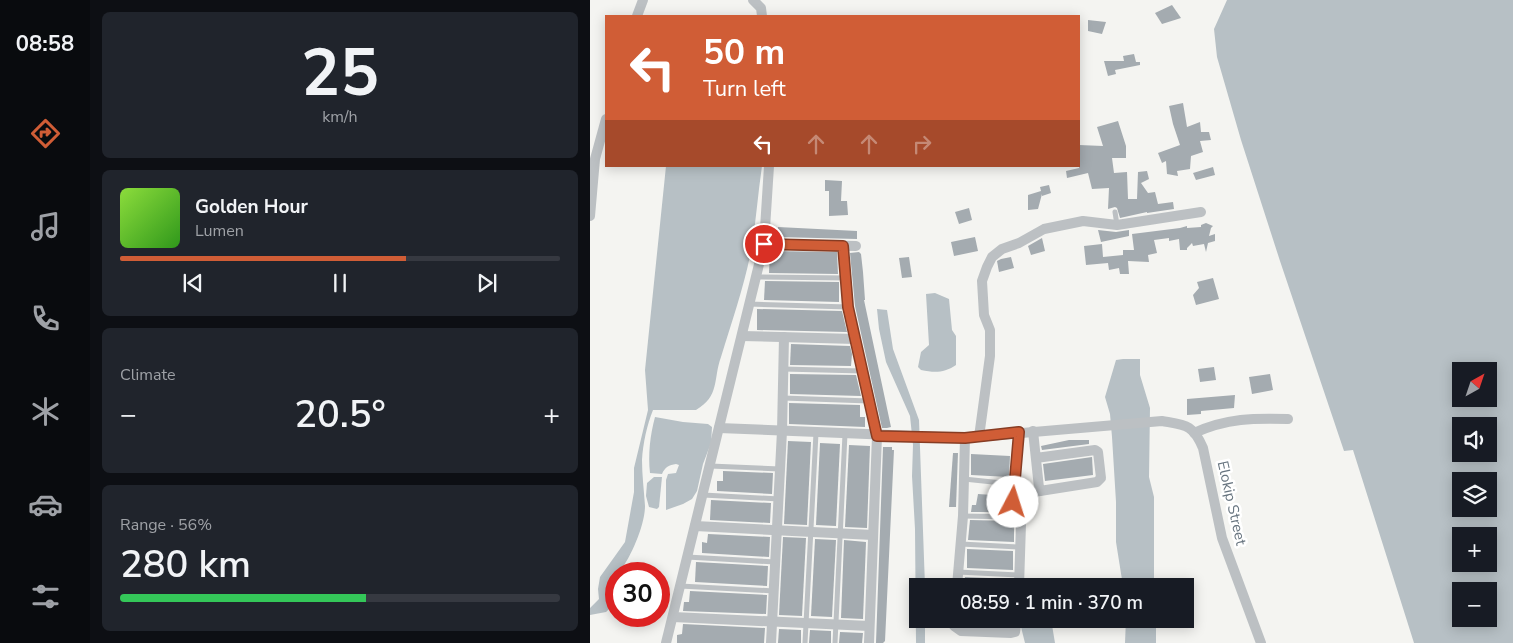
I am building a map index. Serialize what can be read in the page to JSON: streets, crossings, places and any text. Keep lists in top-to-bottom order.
{
  "streets": {
    "street": ["Elokip Street"]
  },
  "north": "top right",
  "page": {
    "tabs": "08:58",
    "tile": [
      ["25", "km/h"],
      "Climate",
      ["Range · 56%", "280 km"]
    ],
    "turn": ["50 m", "Turn left"],
    "song": ["Golden Hour", "Lumen"],
    "map_buttons": ["+", "−"],
    "heat": ["−", "20.5°", "+"],
    "limit": "30",
    "trip": "08:59 · 1 min · 370 m"
  }
}
